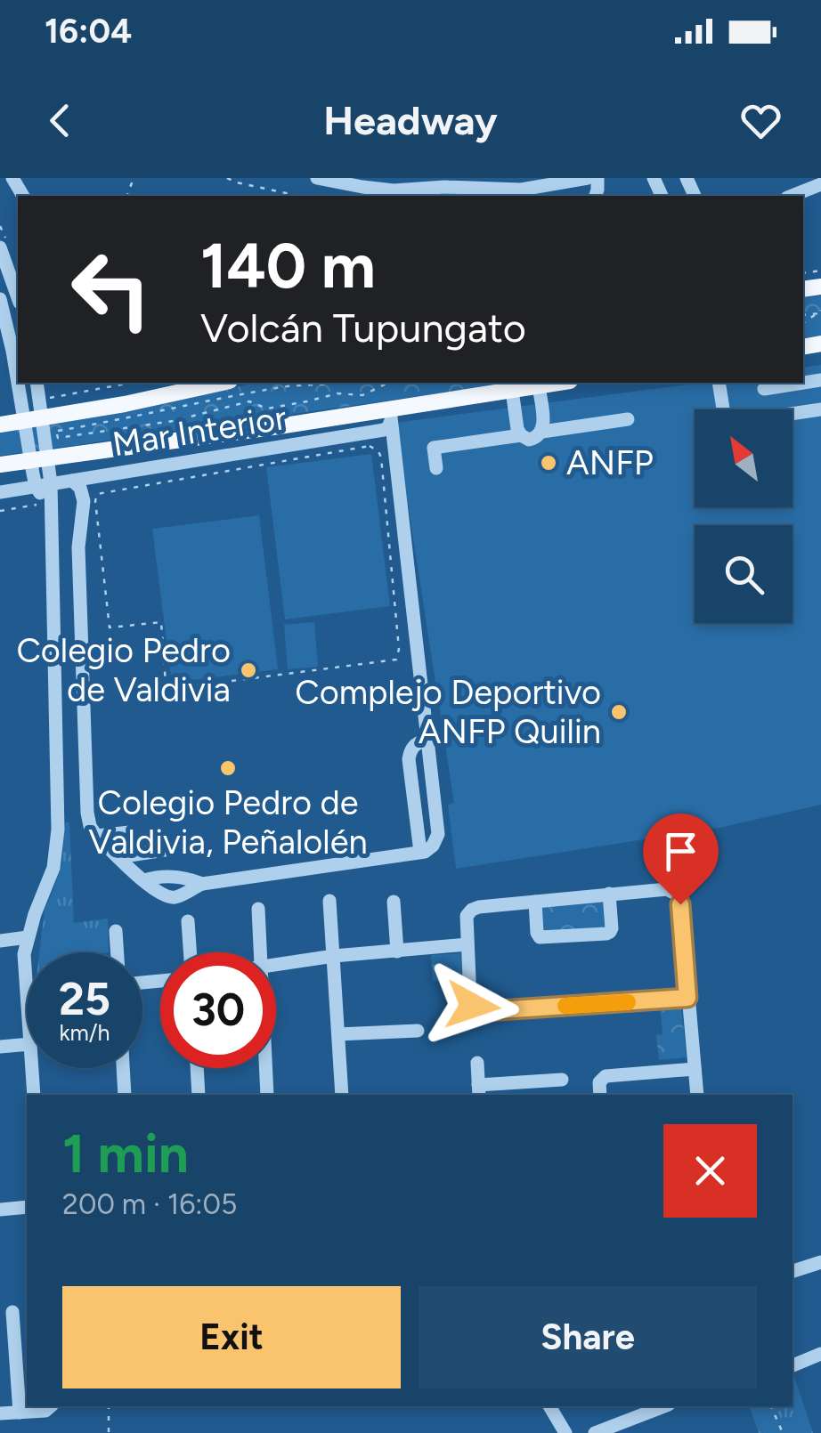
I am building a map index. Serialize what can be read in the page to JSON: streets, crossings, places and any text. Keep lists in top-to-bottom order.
{
  "streets": {
    "street": ["Mar Interior"]
  },
  "places": [
    "ANFP",
    "Colegio Pedro de Valdivia",
    "Complejo Deportivo ANFP Quilin",
    "Colegio Pedro de Valdivia, Peñalolén"
  ],
  "north": "top left",
  "page": {
    "status": "16:04",
    "header": "Headway",
    "turn": ["140 m", "Volcán Tupungato"],
    "speed": "25 km/h",
    "limit": "30",
    "heading": ["1 min", "200 m · 16:05"],
    "buttons": ["Exit", "Share"]
  }
}
